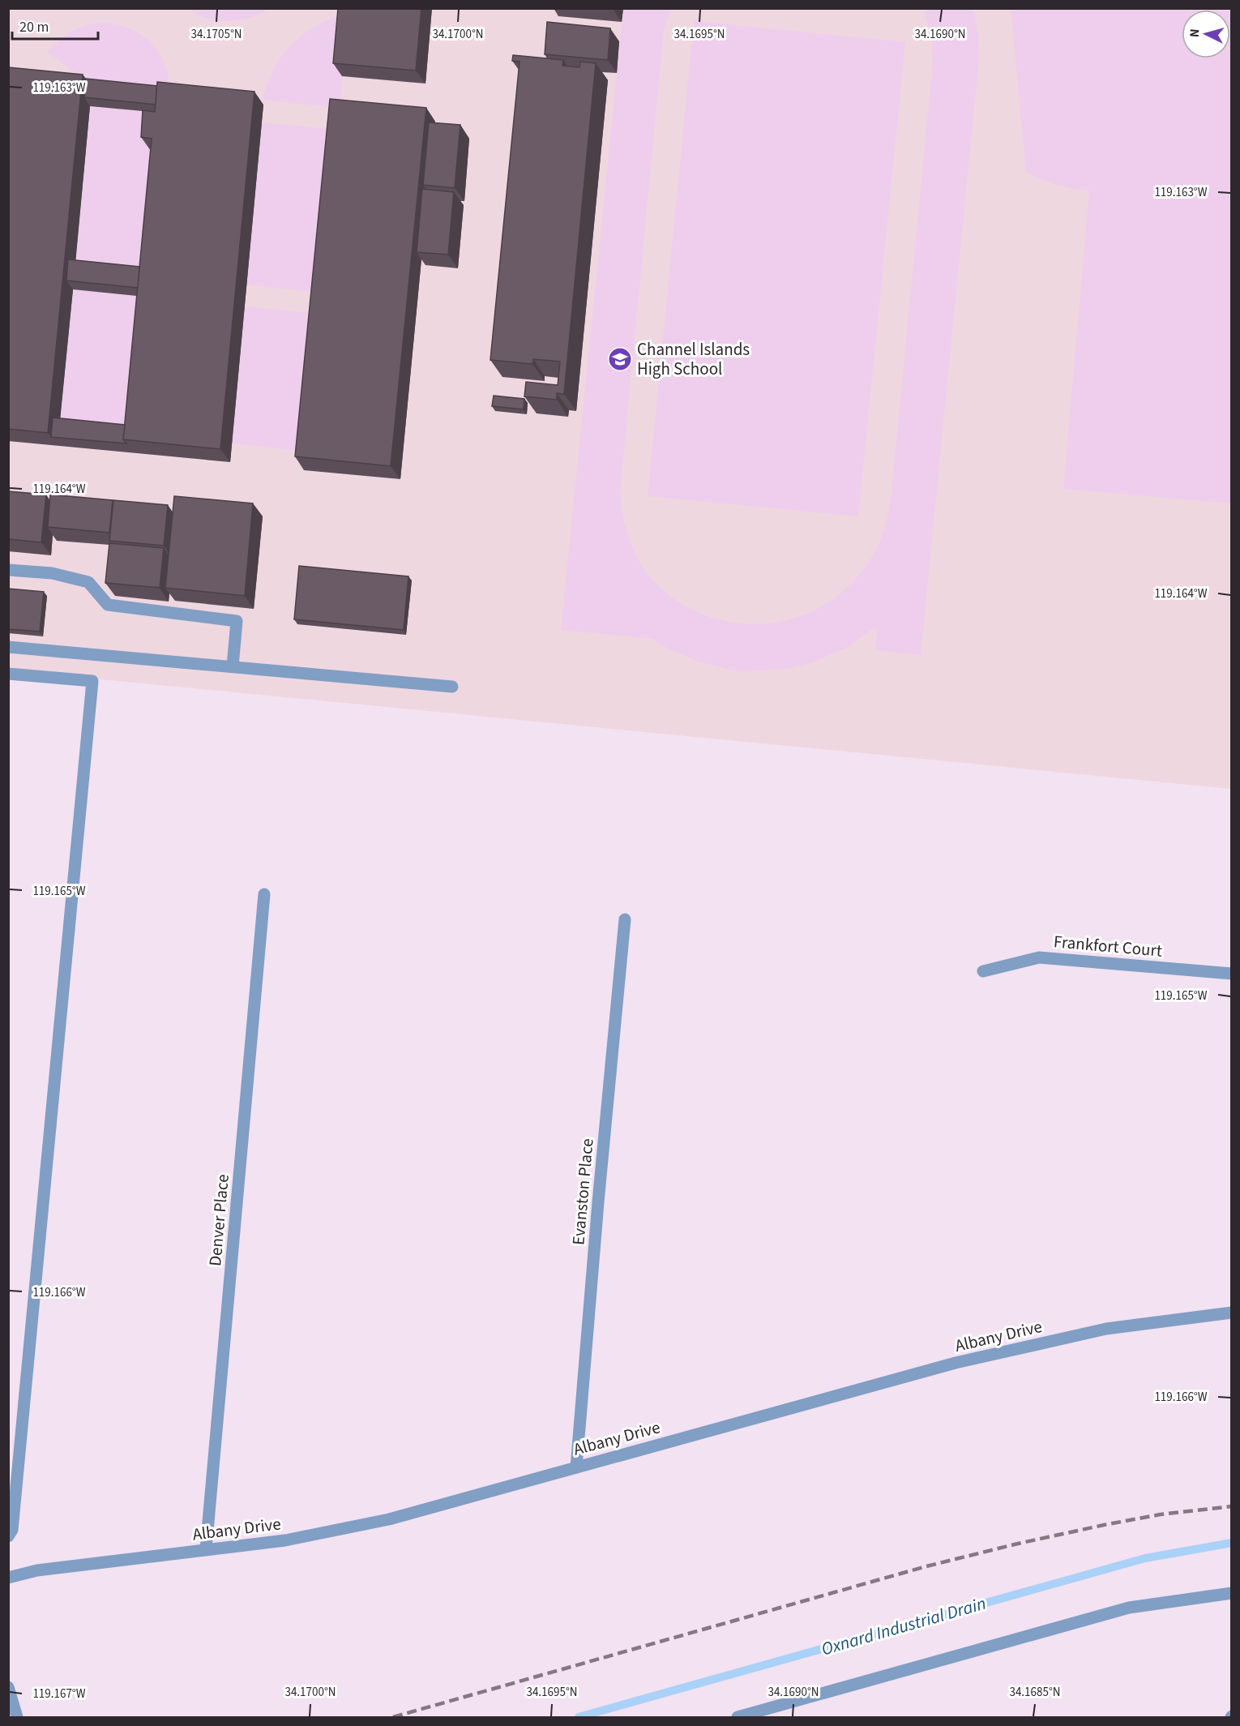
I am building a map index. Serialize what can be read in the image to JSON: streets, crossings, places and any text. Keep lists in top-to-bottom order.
{
  "streets": {
    "street": [
      "Frankfort Court",
      "Evanston Place",
      "Denver Place",
      "Albany Drive"
    ]
  },
  "crossings": [
    ["Evanston Place", "Albany Drive"],
    ["Denver Place", "Albany Drive"]
  ],
  "water": ["Oxnard Industrial Drain"],
  "places": {
    "school or university": ["Channel Islands High School"]
  },
  "scale_bar": "20 m",
  "north": "left",
  "coordinates": [
    "34.1705°N",
    "34.1700°N",
    "34.1695°N",
    "34.1690°N",
    "119.163°W",
    "119.164°W",
    "119.165°W",
    "119.166°W",
    "34.1685°N",
    "119.167°W"
  ]
}
